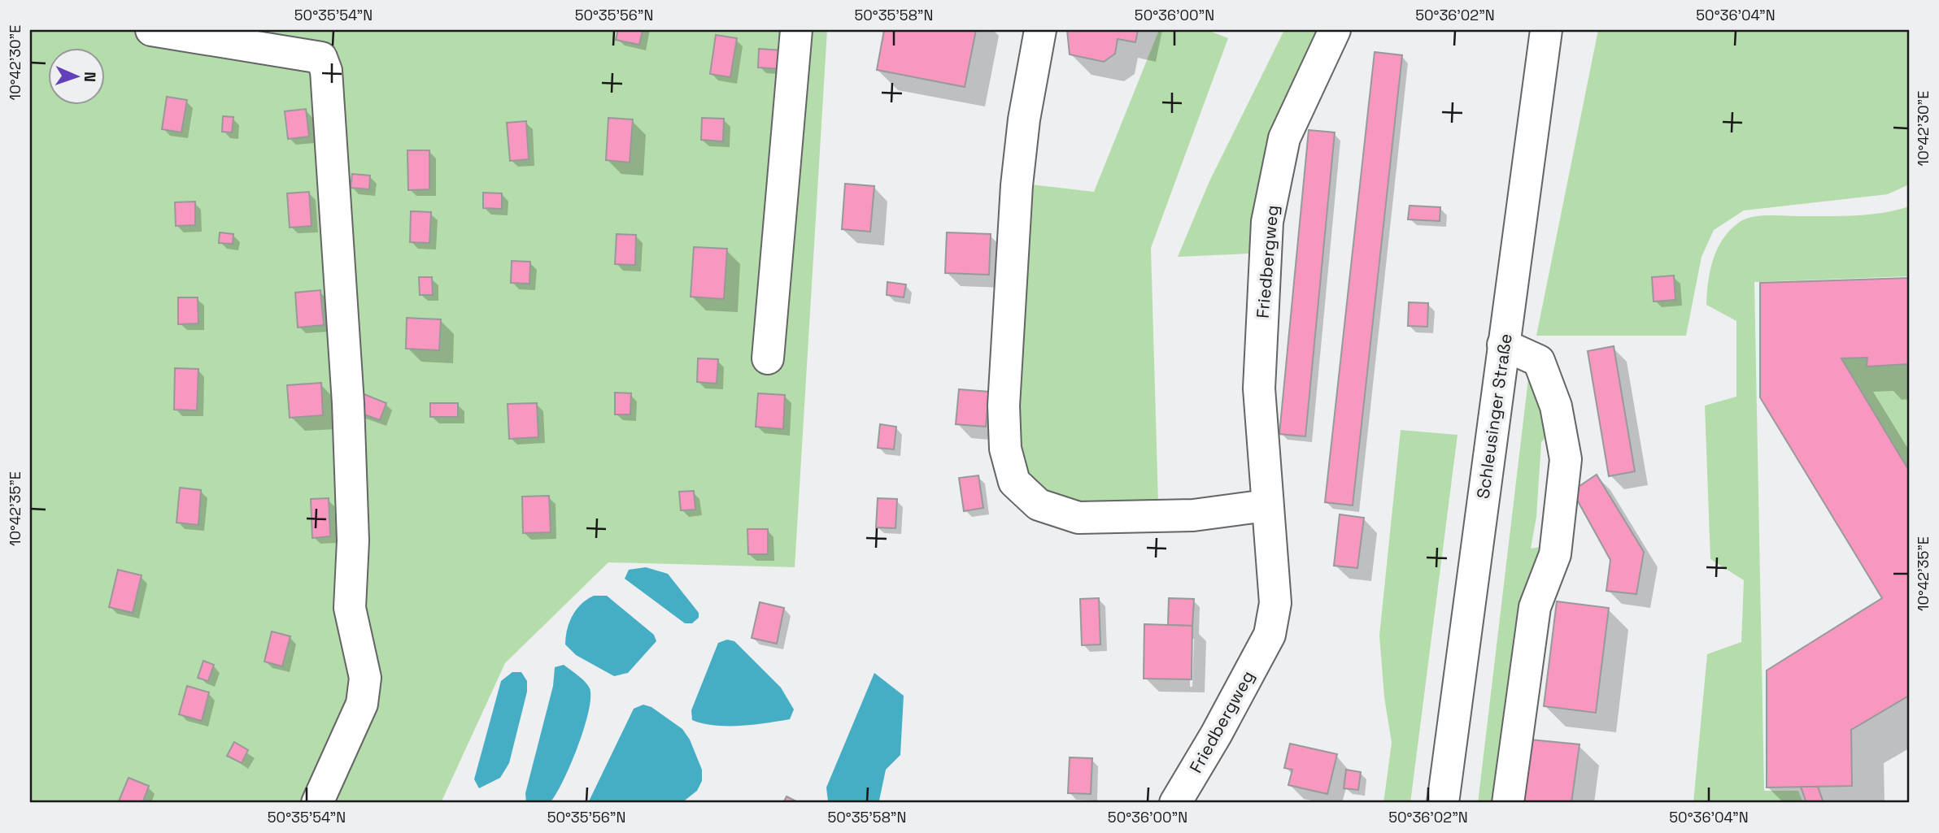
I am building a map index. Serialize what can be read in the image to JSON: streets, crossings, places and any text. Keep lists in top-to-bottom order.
{
  "streets": {
    "street": ["Friedbergweg", "Schleusinger Straße"]
  },
  "north": "right",
  "coordinates": [
    "50°35'54\"N",
    "50°35'56\"N",
    "50°35'58\"N",
    "50°36'00\"N",
    "50°36'02\"N",
    "50°36'04\"N",
    "10°42'30\"E",
    "10°42'35\"E"
  ]
}
